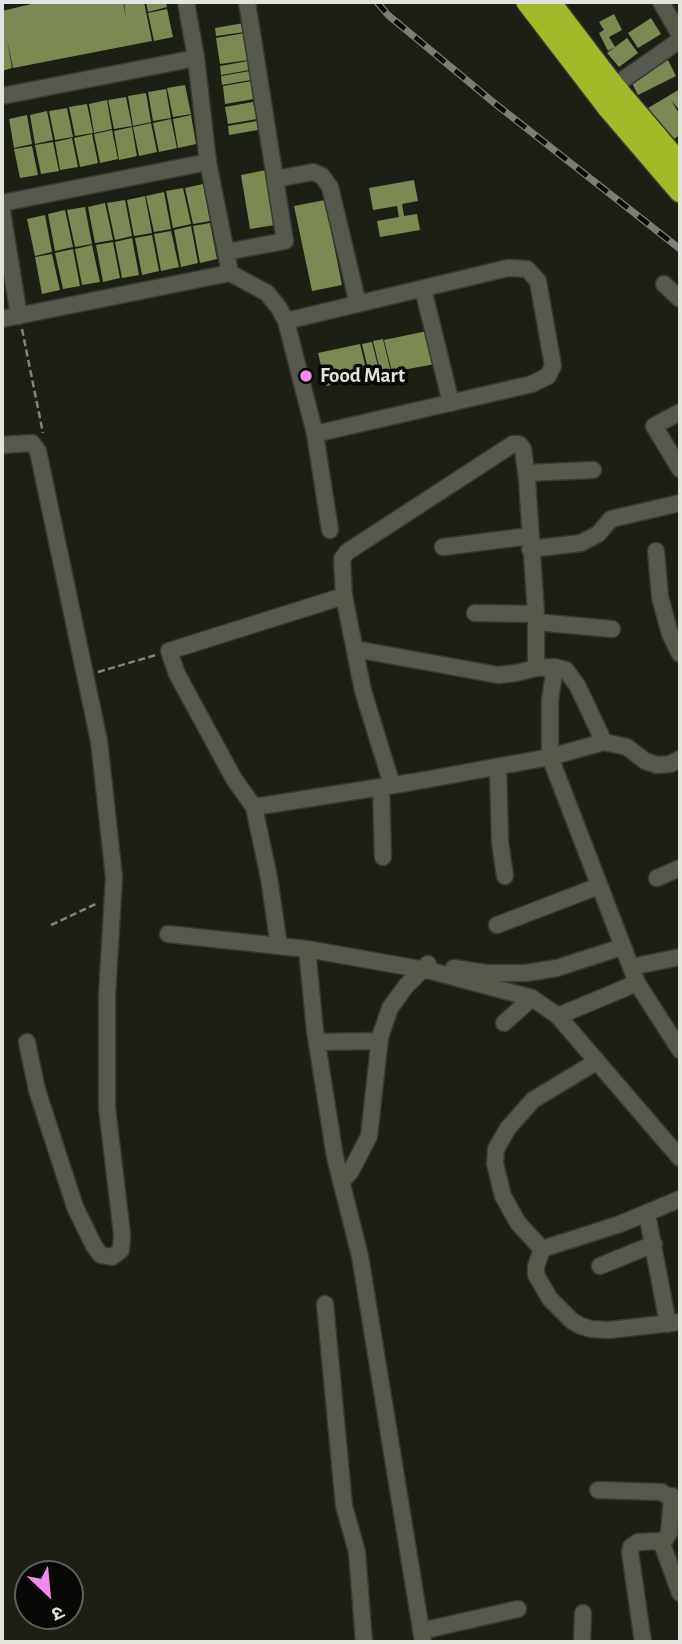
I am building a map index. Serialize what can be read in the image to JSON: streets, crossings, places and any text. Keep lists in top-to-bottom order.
{
  "places": ["Food Mart"],
  "north": "bottom right"
}
